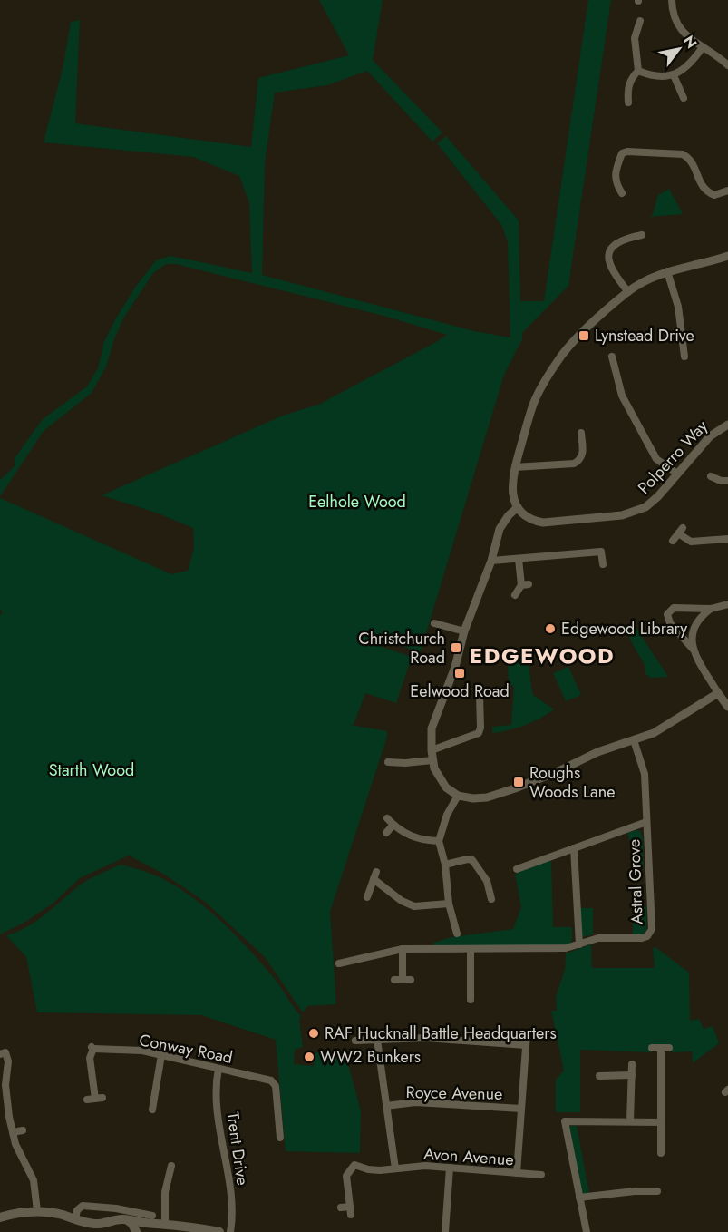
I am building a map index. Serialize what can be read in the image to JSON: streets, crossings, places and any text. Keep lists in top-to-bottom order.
{
  "streets": {
    "street": [
      "Polperro Way",
      "Astral Grove",
      "Conway Road",
      "Royce Avenue",
      "Trent Drive",
      "Avon Avenue"
    ]
  },
  "crossings": [
    ["Conway Road", "Trent Drive"]
  ],
  "districts": ["EDGEWOOD"],
  "parks": ["Eelhole Wood", "Starth Wood"],
  "places": {
    "transit": [
      "Lynstead Drive",
      "Christchurch Road",
      "Eelwood Road",
      "Roughs Woods Lane"
    ],
    "other": ["Edgewood Library", "RAF Hucknall Battle Headquarters", "WW2 Bunkers"]
  },
  "north": "top right"
}
